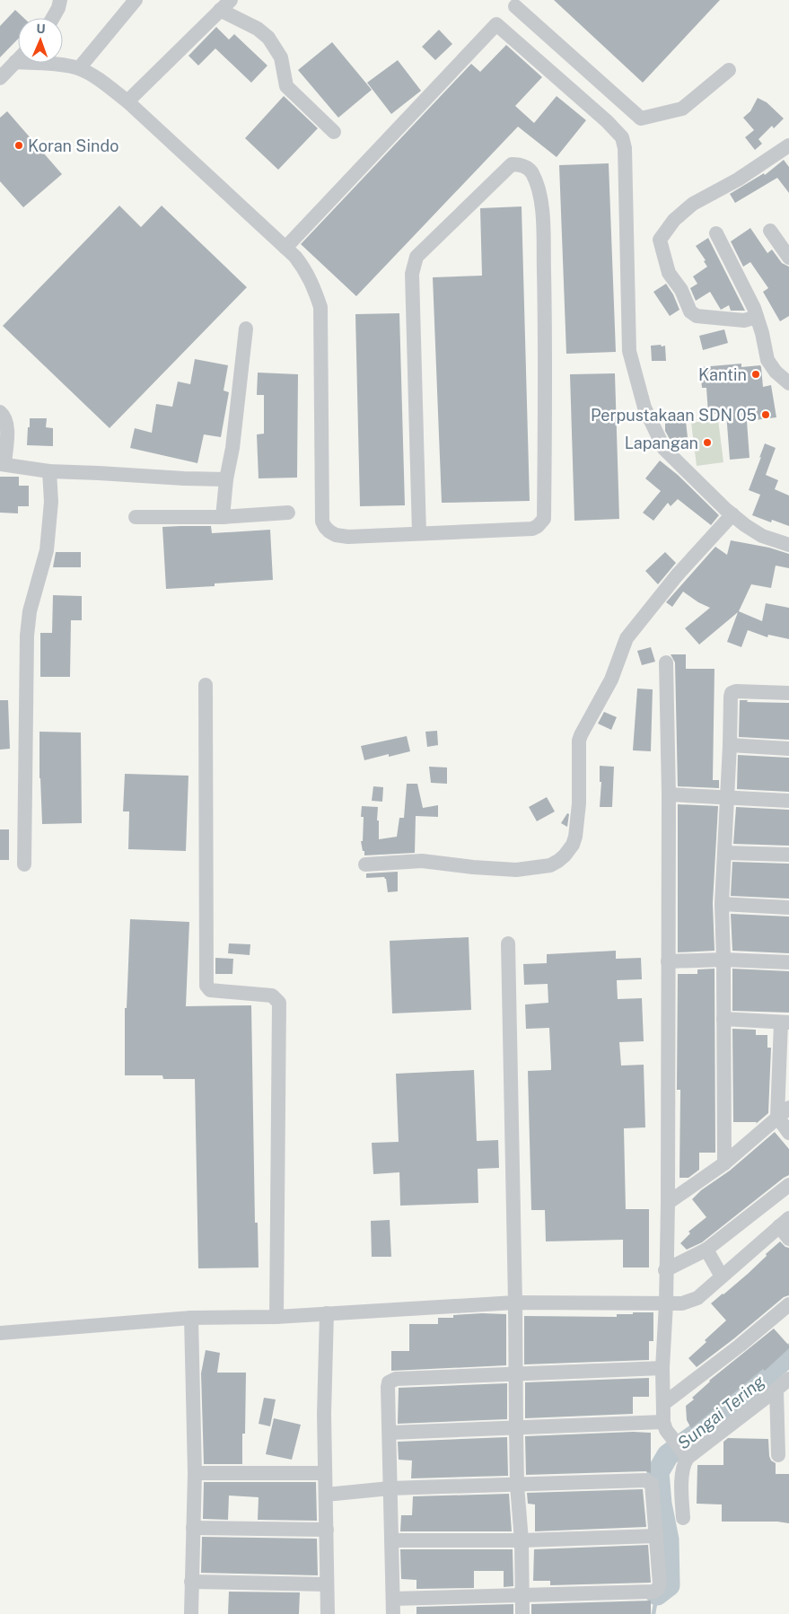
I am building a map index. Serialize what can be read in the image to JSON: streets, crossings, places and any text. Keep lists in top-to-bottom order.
{
  "water": ["Sungai Tering"],
  "places": [
    "Koran Sindo",
    "Kantin",
    "Perpustakaan SDN 05",
    "Lapangan"
  ],
  "north": "top"
}
